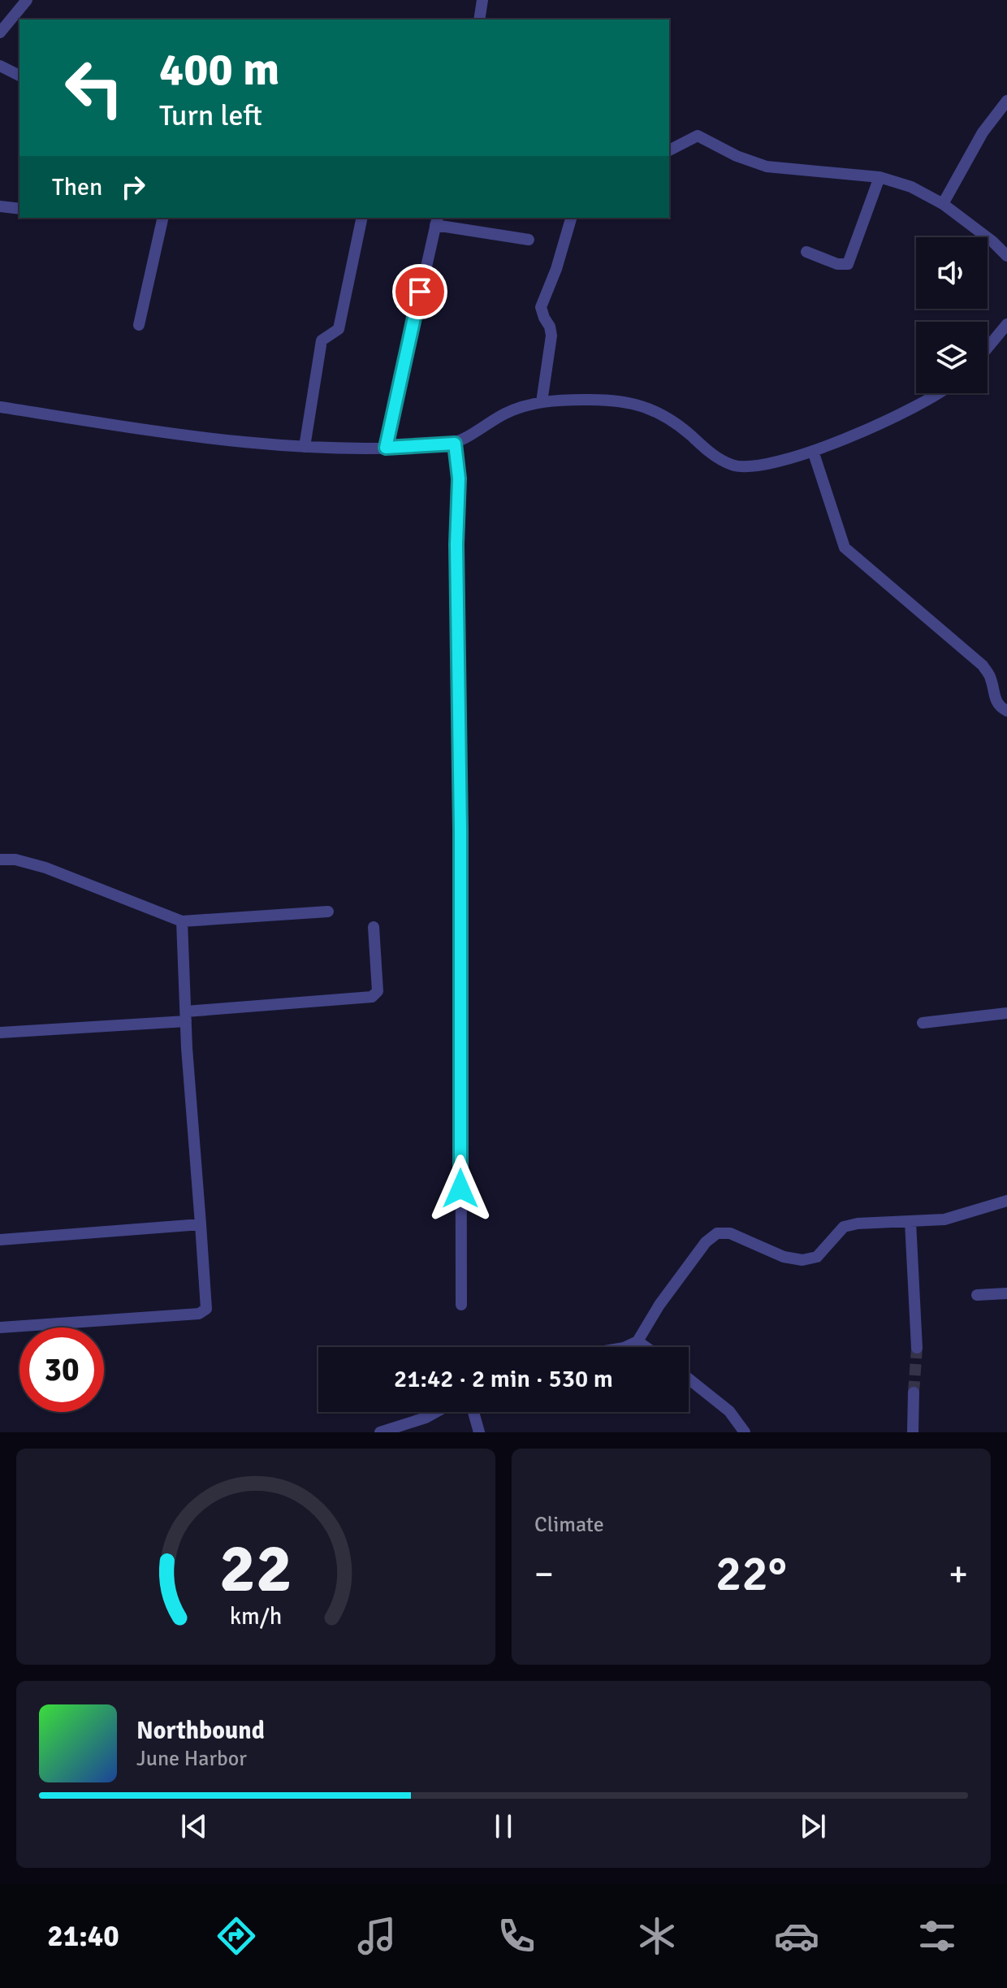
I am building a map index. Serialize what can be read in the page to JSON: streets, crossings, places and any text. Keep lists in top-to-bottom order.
{
  "page": {
    "turn": ["400 m", "Turn left"],
    "then": "Then",
    "limit": "30",
    "trip": "21:42 · 2 min · 530 m",
    "tile": "Climate",
    "heat": ["−", "22°", "+"],
    "song": ["Northbound", "June Harbor"],
    "tabs": "21:40",
    "gauge": ["22", "km/h"]
  }
}
